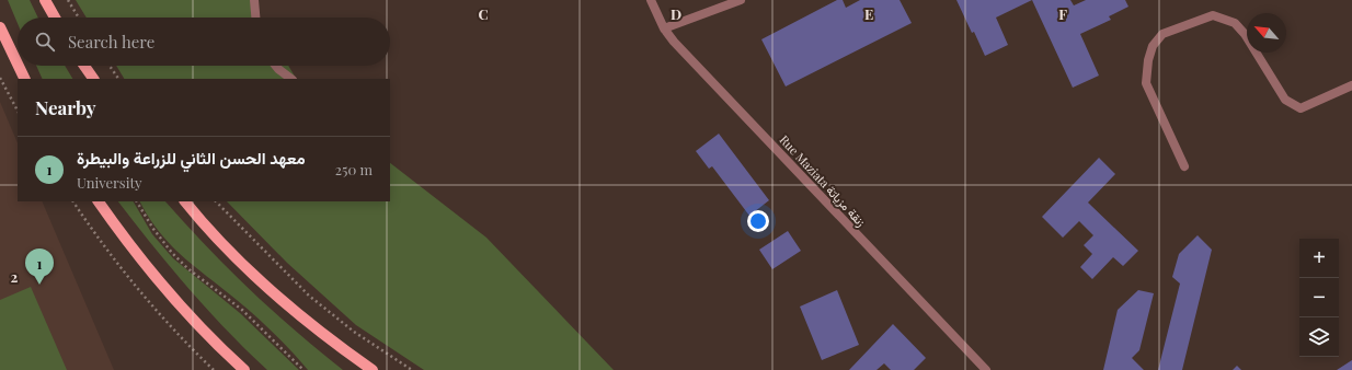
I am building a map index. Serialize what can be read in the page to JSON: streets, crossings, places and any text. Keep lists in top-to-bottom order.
{
  "streets": {
    "street": ["Rue Maziata زنقة مزياتة"]
  },
  "north": "top left",
  "page": {
    "search": "Search here",
    "heading": "Nearby",
    "list": [
      {
        "mark": "1",
        "name": "معهد الحسن الثاني للزراعة والبيطرة",
        "note": "University",
        "value": "250 m"
      }
    ],
    "map_buttons": ["+", "−"],
    "pins": "1"
  },
  "grid": {
    "columns": [
      "C",
      "D",
      "E",
      "F"
    ],
    "rows": ["2"]
  }
}
